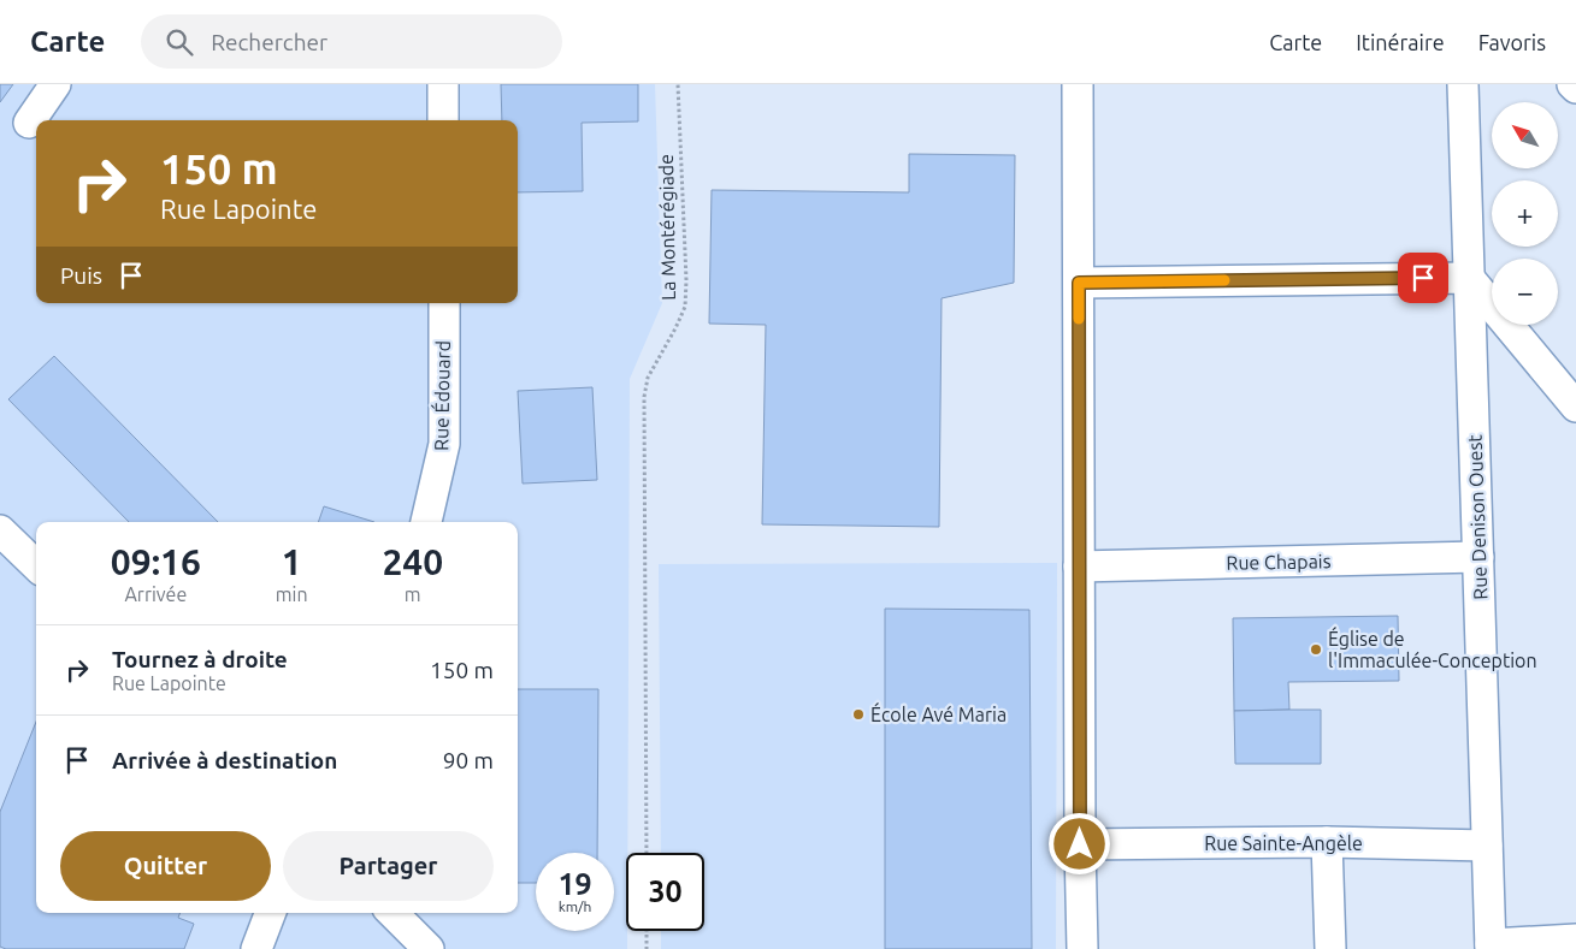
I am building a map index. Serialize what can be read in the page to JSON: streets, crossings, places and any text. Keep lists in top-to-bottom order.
{
  "streets": {
    "street": [
      "Rue Édouard",
      "Rue Denison Ouest",
      "Rue Chapais",
      "Rue Sainte-Angèle"
    ],
    "path": ["La Montérégiade"]
  },
  "crossings": [
    ["Rue Denison Ouest", "Rue Chapais"],
    ["Rue Denison Ouest", "Rue Sainte-Angèle"]
  ],
  "places": ["Église de l'Immaculée-Conception", "École Avé Maria"],
  "north": "top left",
  "page": {
    "header": "Carte",
    "search": "Rechercher",
    "nav": ["Carte", "Itinéraire", "Favoris"],
    "map_buttons": ["+", "−"],
    "turn": ["150 m", "Rue Lapointe"],
    "then": "Puis",
    "eta": [
      "09:16",
      "Arrivée",
      "1",
      "min",
      "240",
      "m"
    ],
    "list": [
      {
        "name": "Tournez à droite",
        "note": "Rue Lapointe",
        "value": "150 m"
      },
      {
        "name": "Arrivée à destination",
        "value": "90 m"
      }
    ],
    "buttons": ["Quitter", "Partager"],
    "speed": "19 km/h",
    "limit": "30"
  }
}
